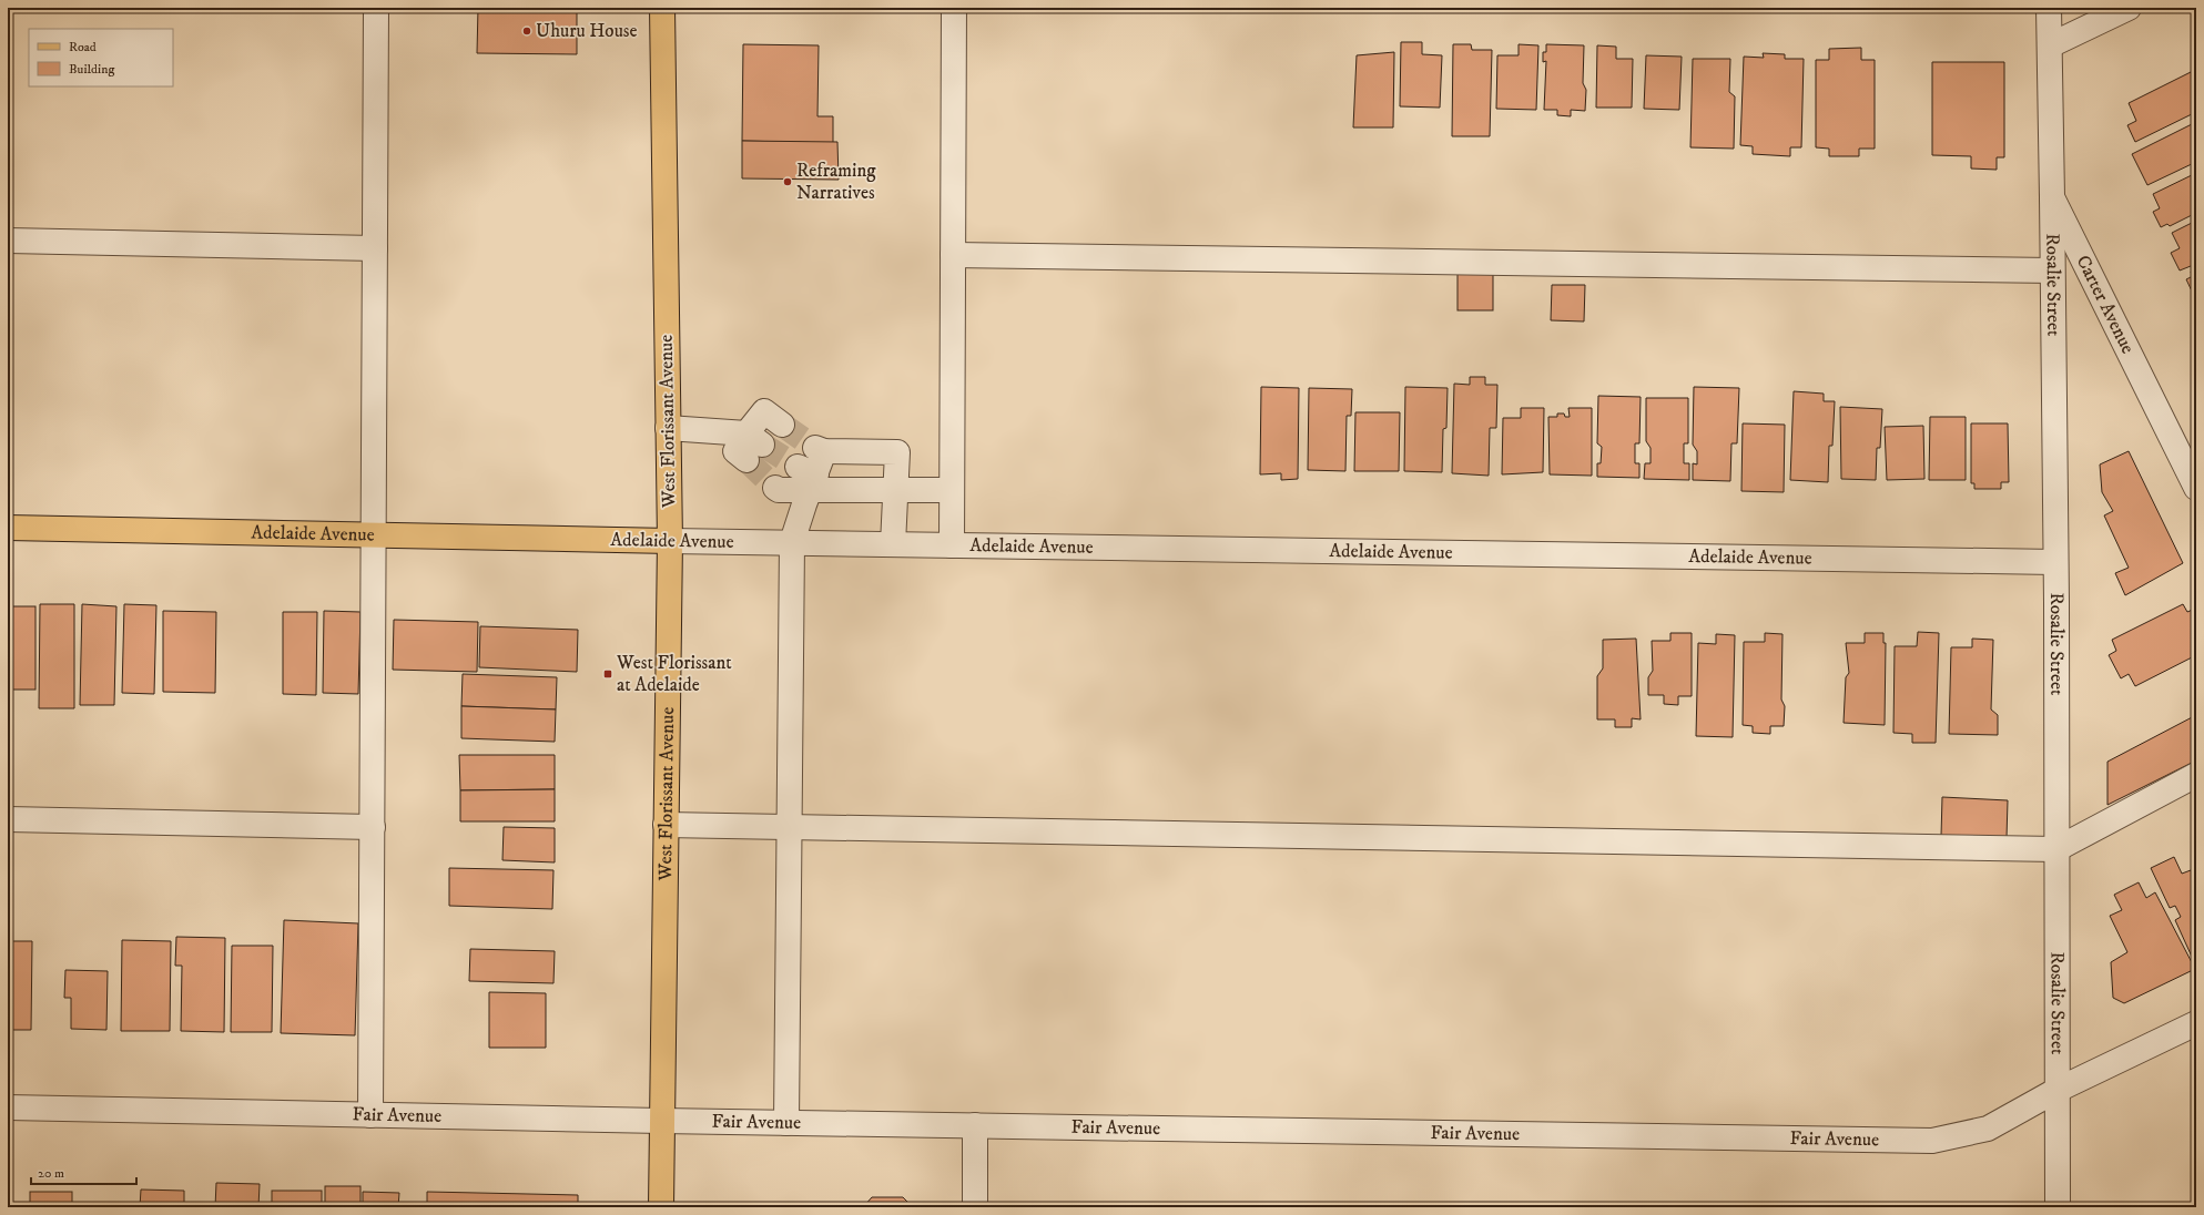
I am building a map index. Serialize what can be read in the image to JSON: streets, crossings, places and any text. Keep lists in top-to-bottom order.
{
  "streets": {
    "main road": ["West Florissant Avenue", "Adelaide Avenue"],
    "street": ["Rosalie Street", "Carter Avenue", "Fair Avenue"]
  },
  "crossings": [
    ["Rosalie Street", "Carter Avenue"],
    ["Rosalie Street", "Adelaide Avenue"],
    ["Rosalie Street", "Fair Avenue"],
    ["West Florissant Avenue", "Adelaide Avenue"],
    ["West Florissant Avenue", "Fair Avenue"]
  ],
  "places": {
    "other": ["Uhuru House", "Reframing Narratives"],
    "transit": ["West Florissant at Adelaide"]
  },
  "legend": ["Road", "Building"],
  "scale_bar": "20 m"
}
